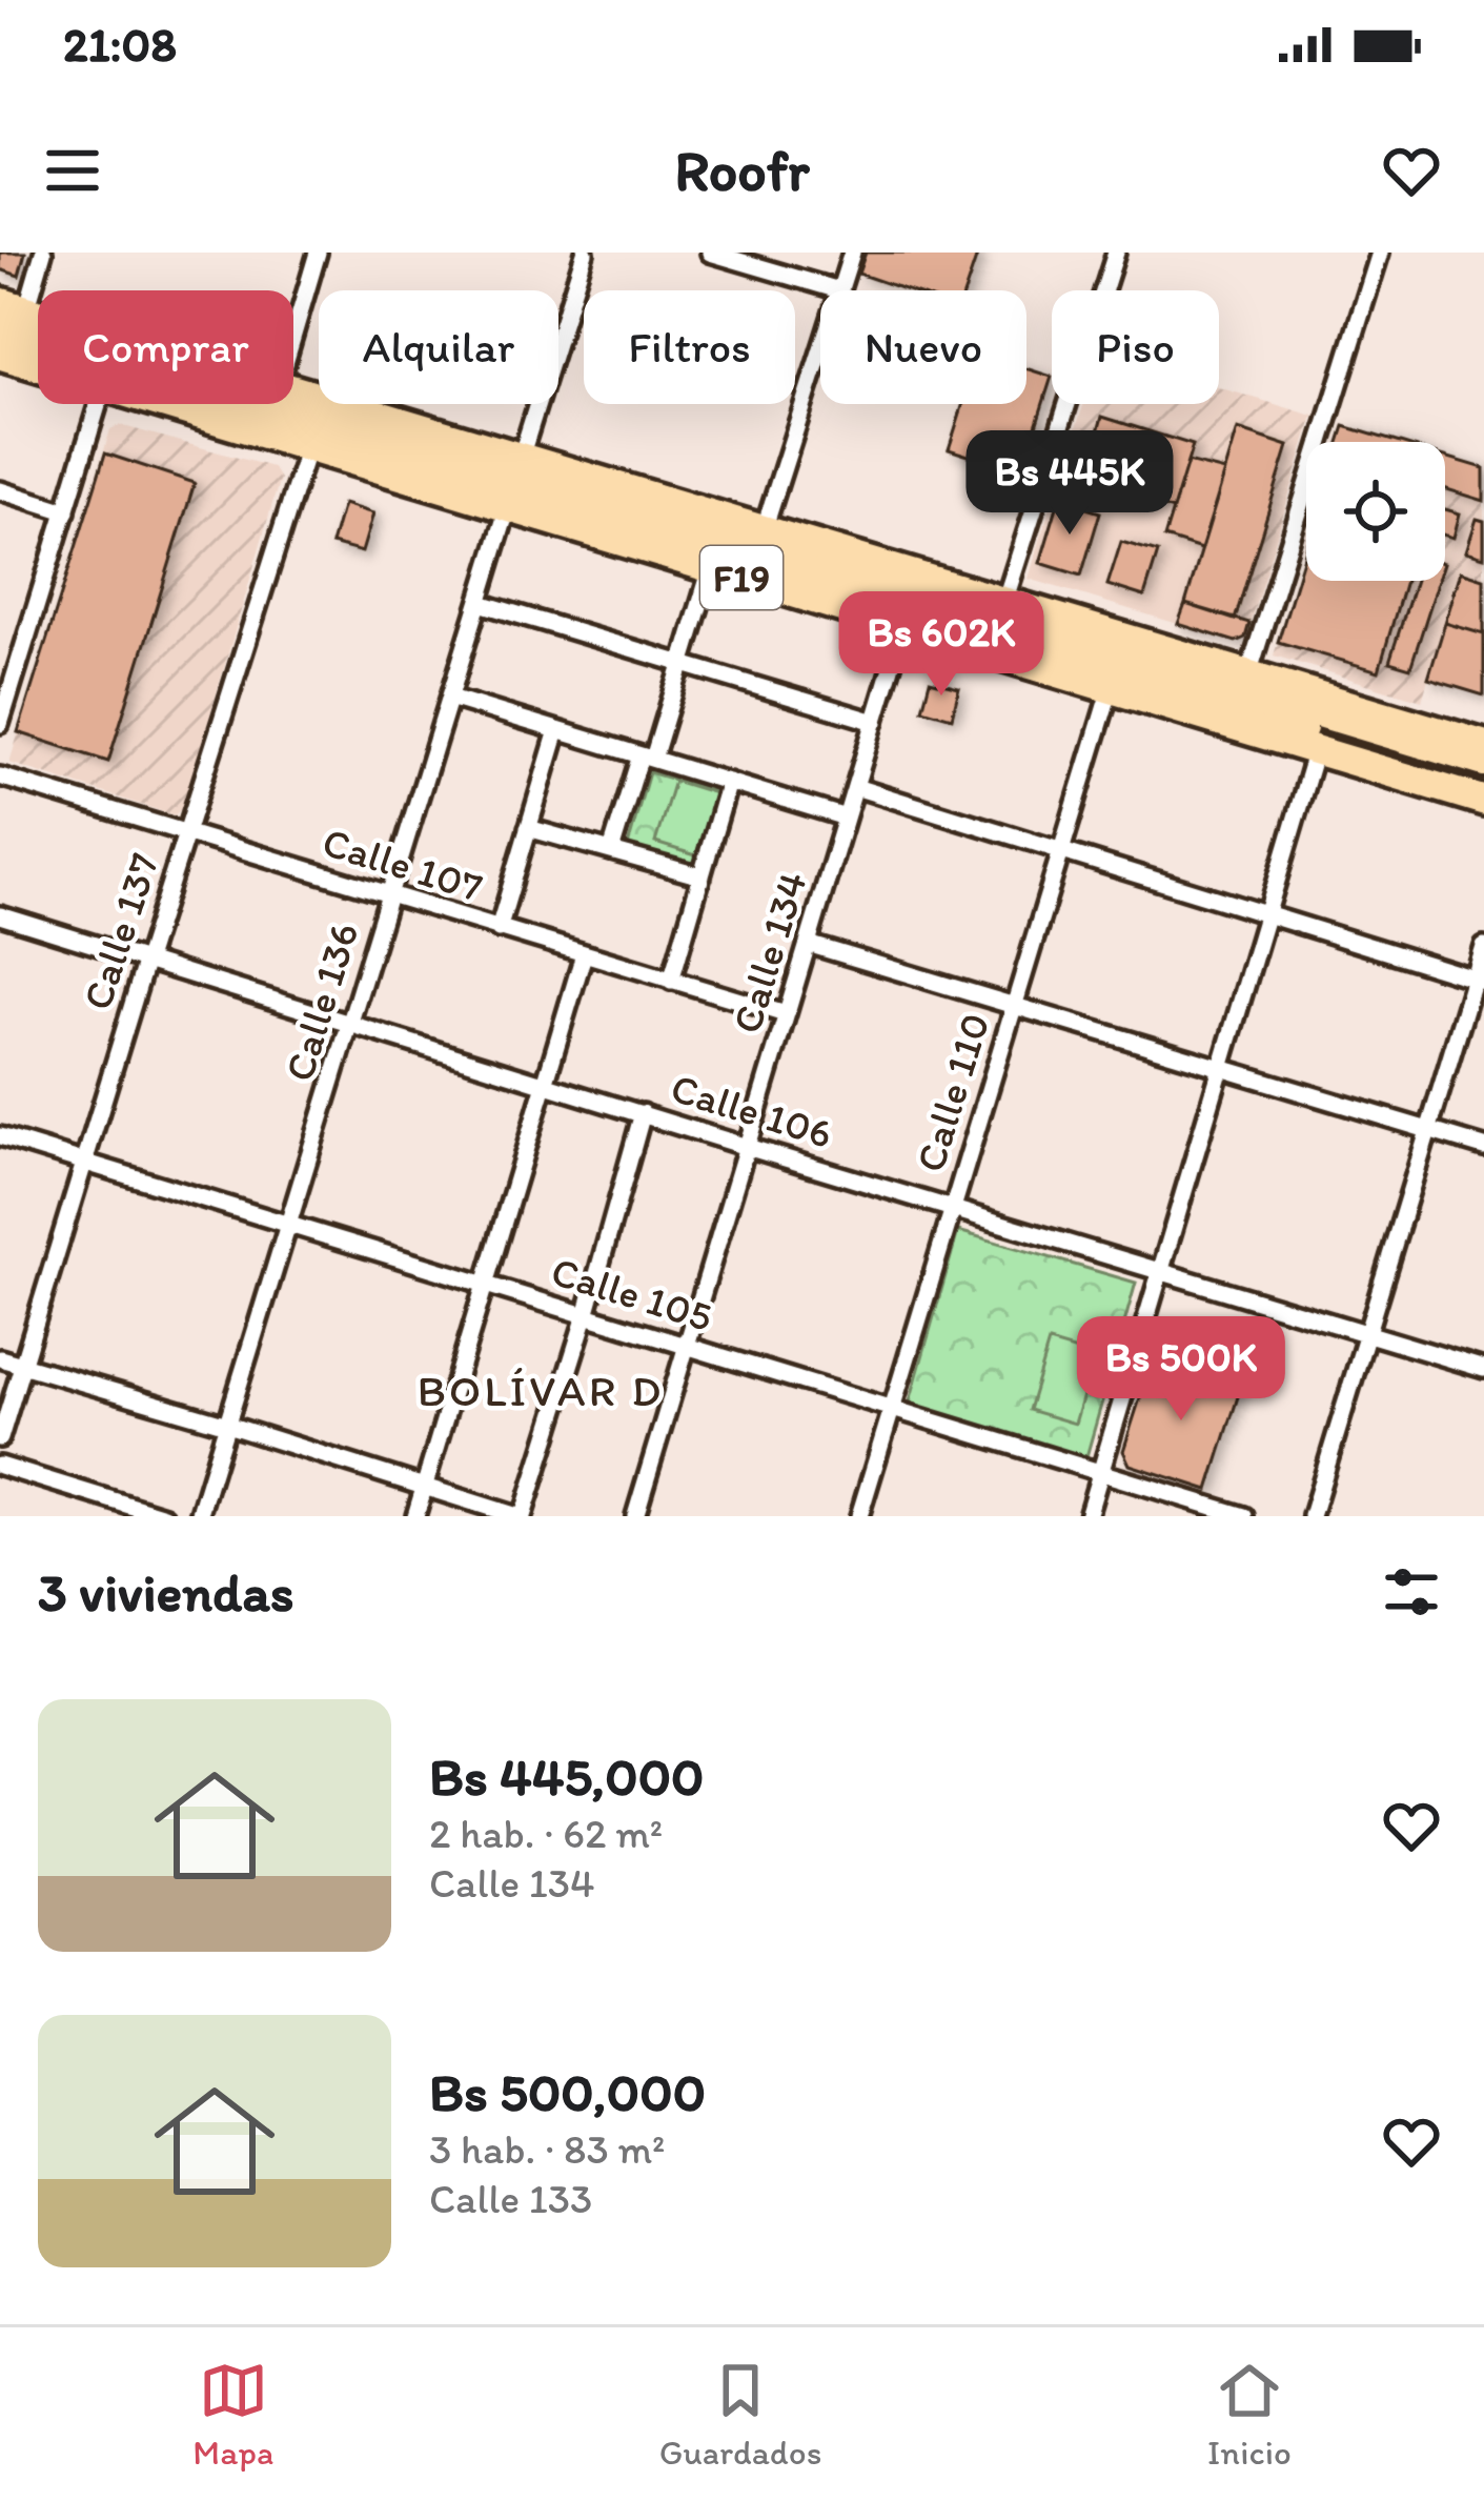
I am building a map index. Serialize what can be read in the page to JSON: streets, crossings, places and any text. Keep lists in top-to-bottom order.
{
  "streets": {
    "highway": ["F19"],
    "street": [
      "Calle 107",
      "Calle 137",
      "Calle 134",
      "Calle 136",
      "Calle 110",
      "Calle 106",
      "Calle 105"
    ]
  },
  "crossings": [
    ["F19", "Calle 137"],
    ["F19", "Calle 134"],
    ["F19", "Calle 136"],
    ["F19", "Calle 110"],
    ["Calle 107", "Calle 137"],
    ["Calle 107", "Calle 134"],
    ["Calle 107", "Calle 136"],
    ["Calle 137", "Calle 106"],
    ["Calle 137", "Calle 105"],
    ["Calle 134", "Calle 106"],
    ["Calle 134", "Calle 105"],
    ["Calle 136", "Calle 106"],
    ["Calle 136", "Calle 105"],
    ["Calle 110", "Calle 106"],
    ["Calle 110", "Calle 105"]
  ],
  "districts": ["BOLÍVAR D"],
  "page": {
    "status": "21:08",
    "header": "Roofr",
    "chip": [
      "Comprar",
      "Alquilar",
      "Filtros",
      "Nuevo",
      "Piso"
    ],
    "price": ["Bs 445K", "Bs 602K", "Bs 500K"],
    "heading": "3 viviendas",
    "list": [
      {
        "name": "Bs 445,000",
        "note": "2 hab. · 62 m² · Calle 134"
      },
      {
        "name": "Bs 500,000",
        "note": "3 hab. · 83 m² · Calle 133"
      }
    ],
    "tabs": ["Mapa", "Guardados", "Inicio"]
  }
}
